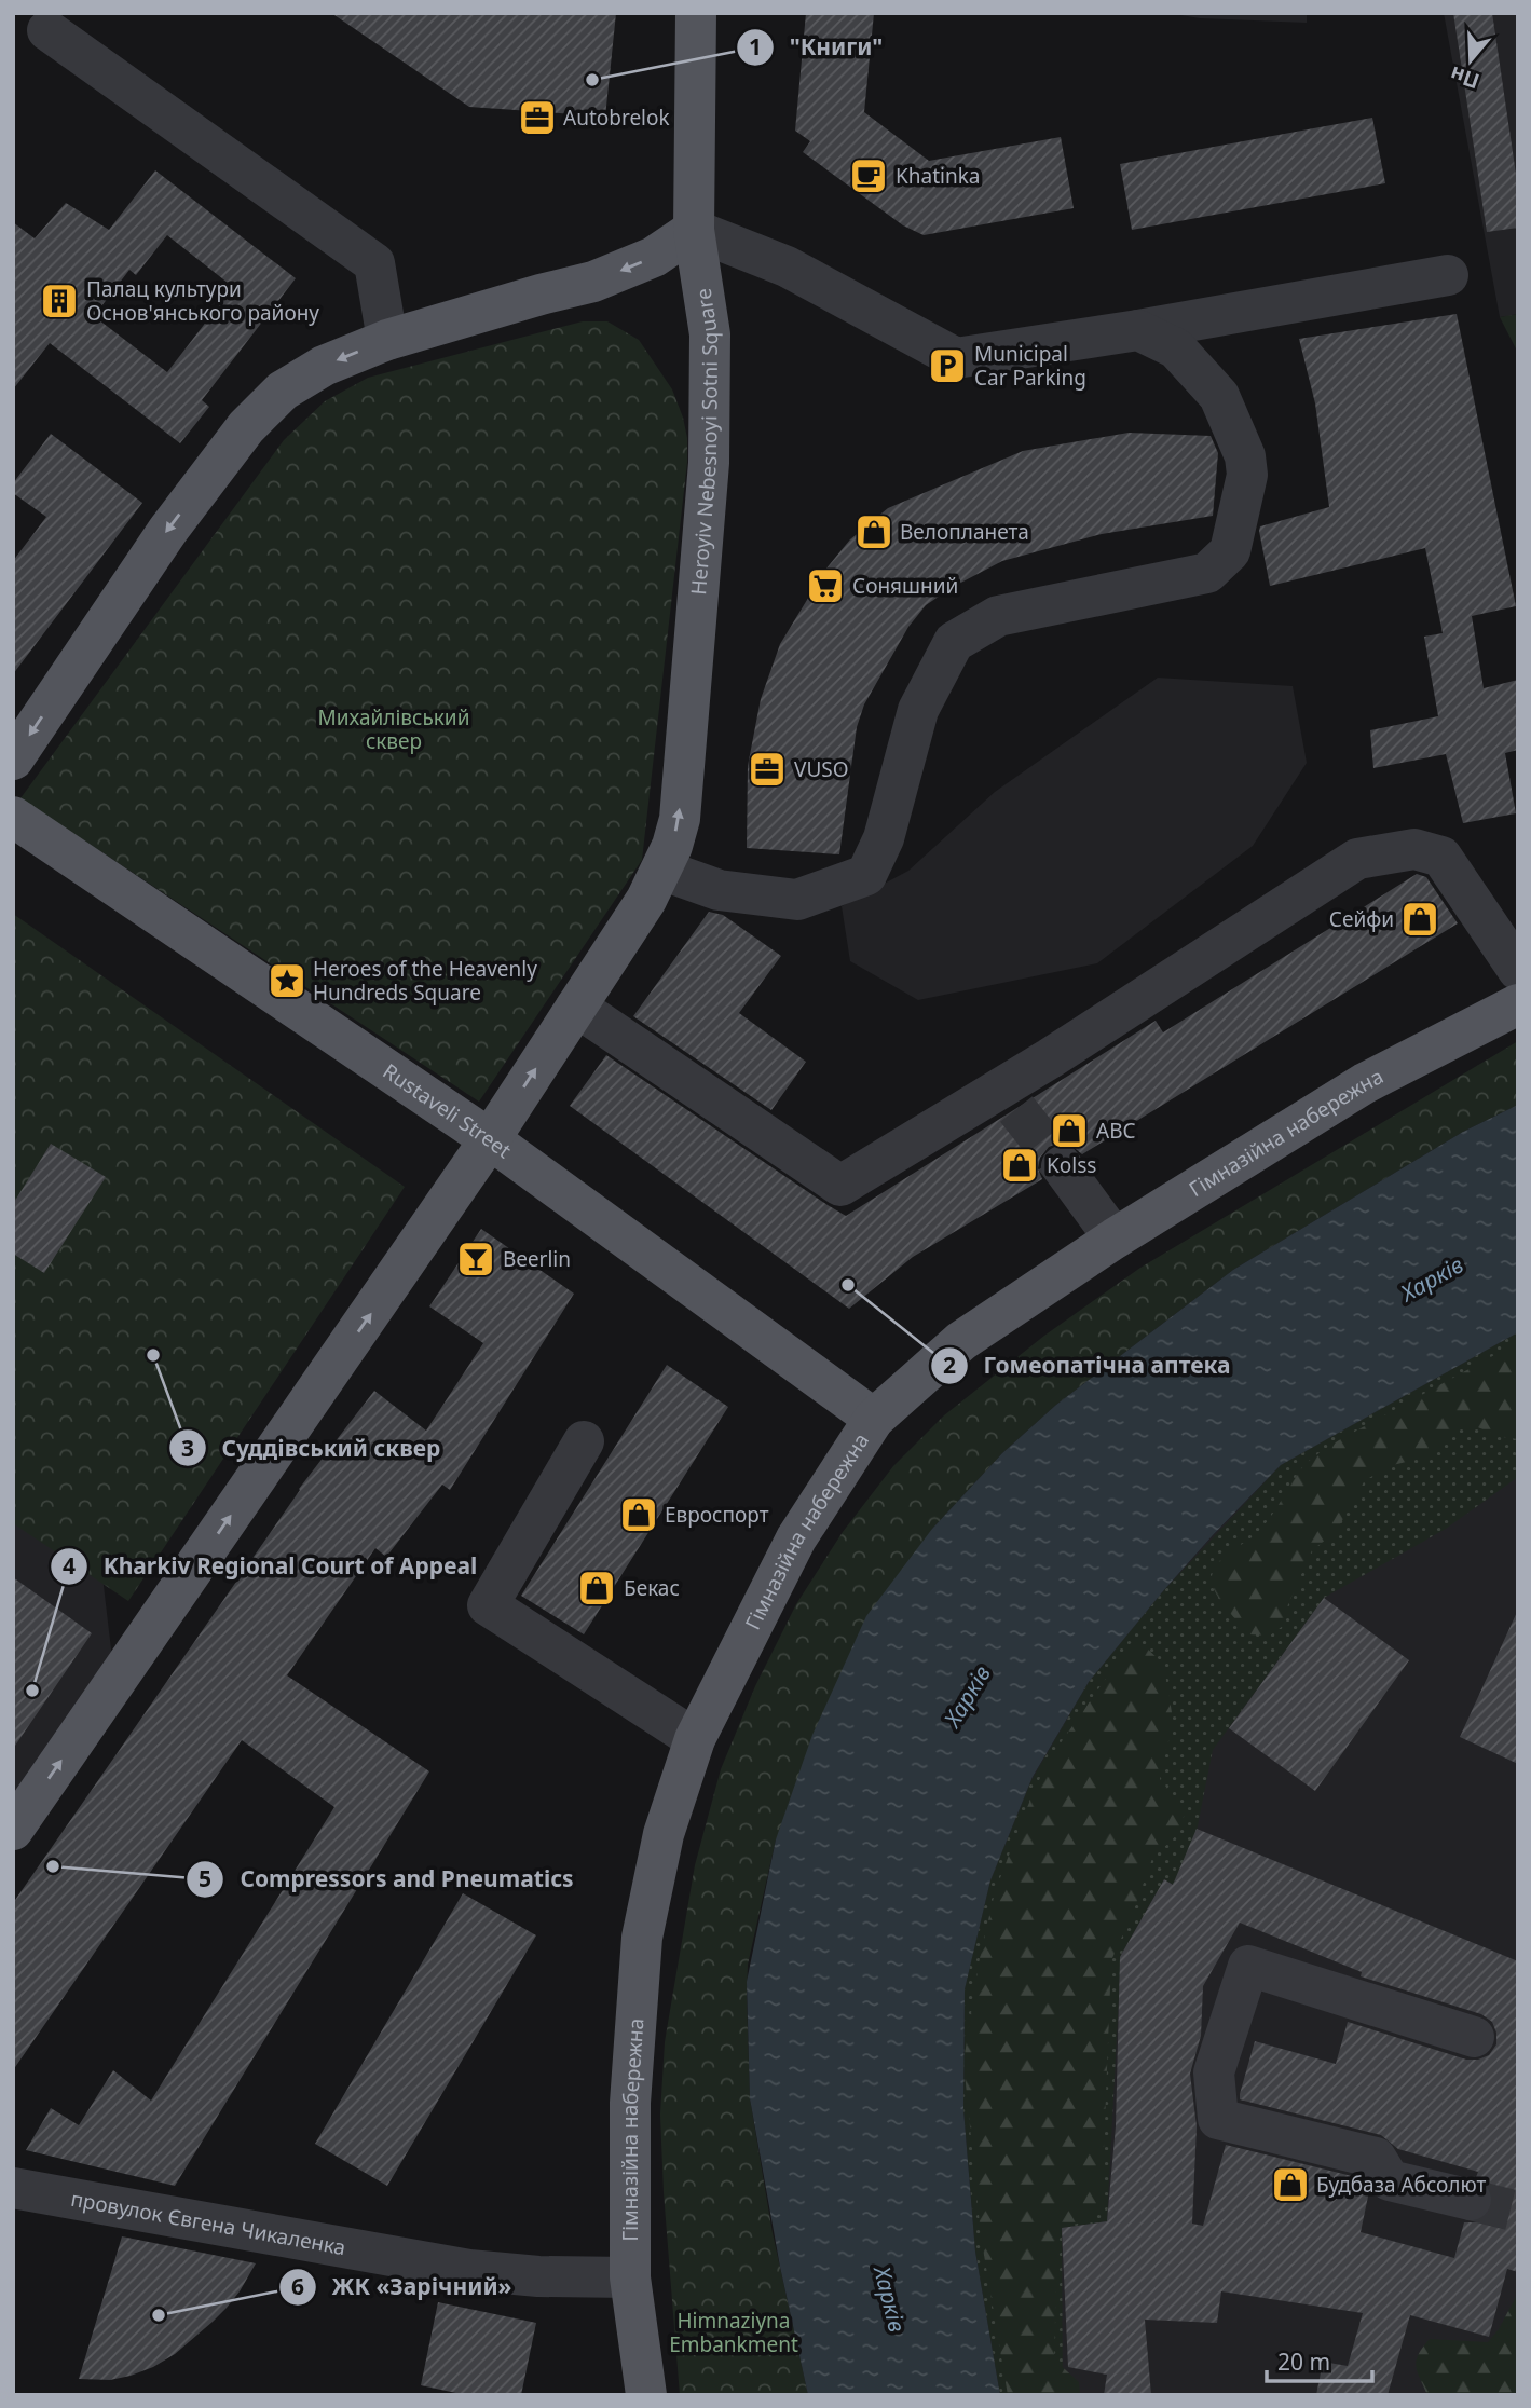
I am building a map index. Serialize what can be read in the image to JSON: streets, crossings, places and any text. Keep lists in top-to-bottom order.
{
  "streets": {
    "main road": ["Heroyiv Nebesnoyi Sotni Square", "Rustaveli Street", "Гімназійна набережна"],
    "lane": ["провулок Євгена Чикаленка"]
  },
  "crossings": [
    ["Heroyiv Nebesnoyi Sotni Square", "Rustaveli Street"],
    ["Rustaveli Street", "Гімназійна набережна"],
    ["Гімназійна набережна", "провулок Євгена Чикаленка"]
  ],
  "one_way": ["Heroyiv Nebesnoyi Sotni Square"],
  "water": ["Харків"],
  "parks": ["Михайлівський сквер", "Himnaziyna Embankment"],
  "places": {
    "other": [
      "\"Книги\"",
      "Гомеопатічна аптека",
      "Суддівський сквер",
      "Kharkiv Regional Court of Appeal",
      "Compressors and Pneumatics",
      "ЖК «Зарічний»"
    ],
    "office": ["Autobrelok", "VUSO"],
    "cafe": ["Khatinka"],
    "building": ["Палац культури Основ'янського району"],
    "parking": ["Municipal Car Parking"],
    "shop": [
      "Велопланета",
      "Сейфи",
      "ABC",
      "Kolss",
      "Евроспорт",
      "Бекас",
      "Будбаза Абсолют"
    ],
    "supermarket": ["Соняшний"],
    "place": ["Heroes of the Heavenly Hundreds Square"],
    "bar": ["Beеrlin"]
  },
  "scale_bar": "20 m",
  "north": "bottom"
}
